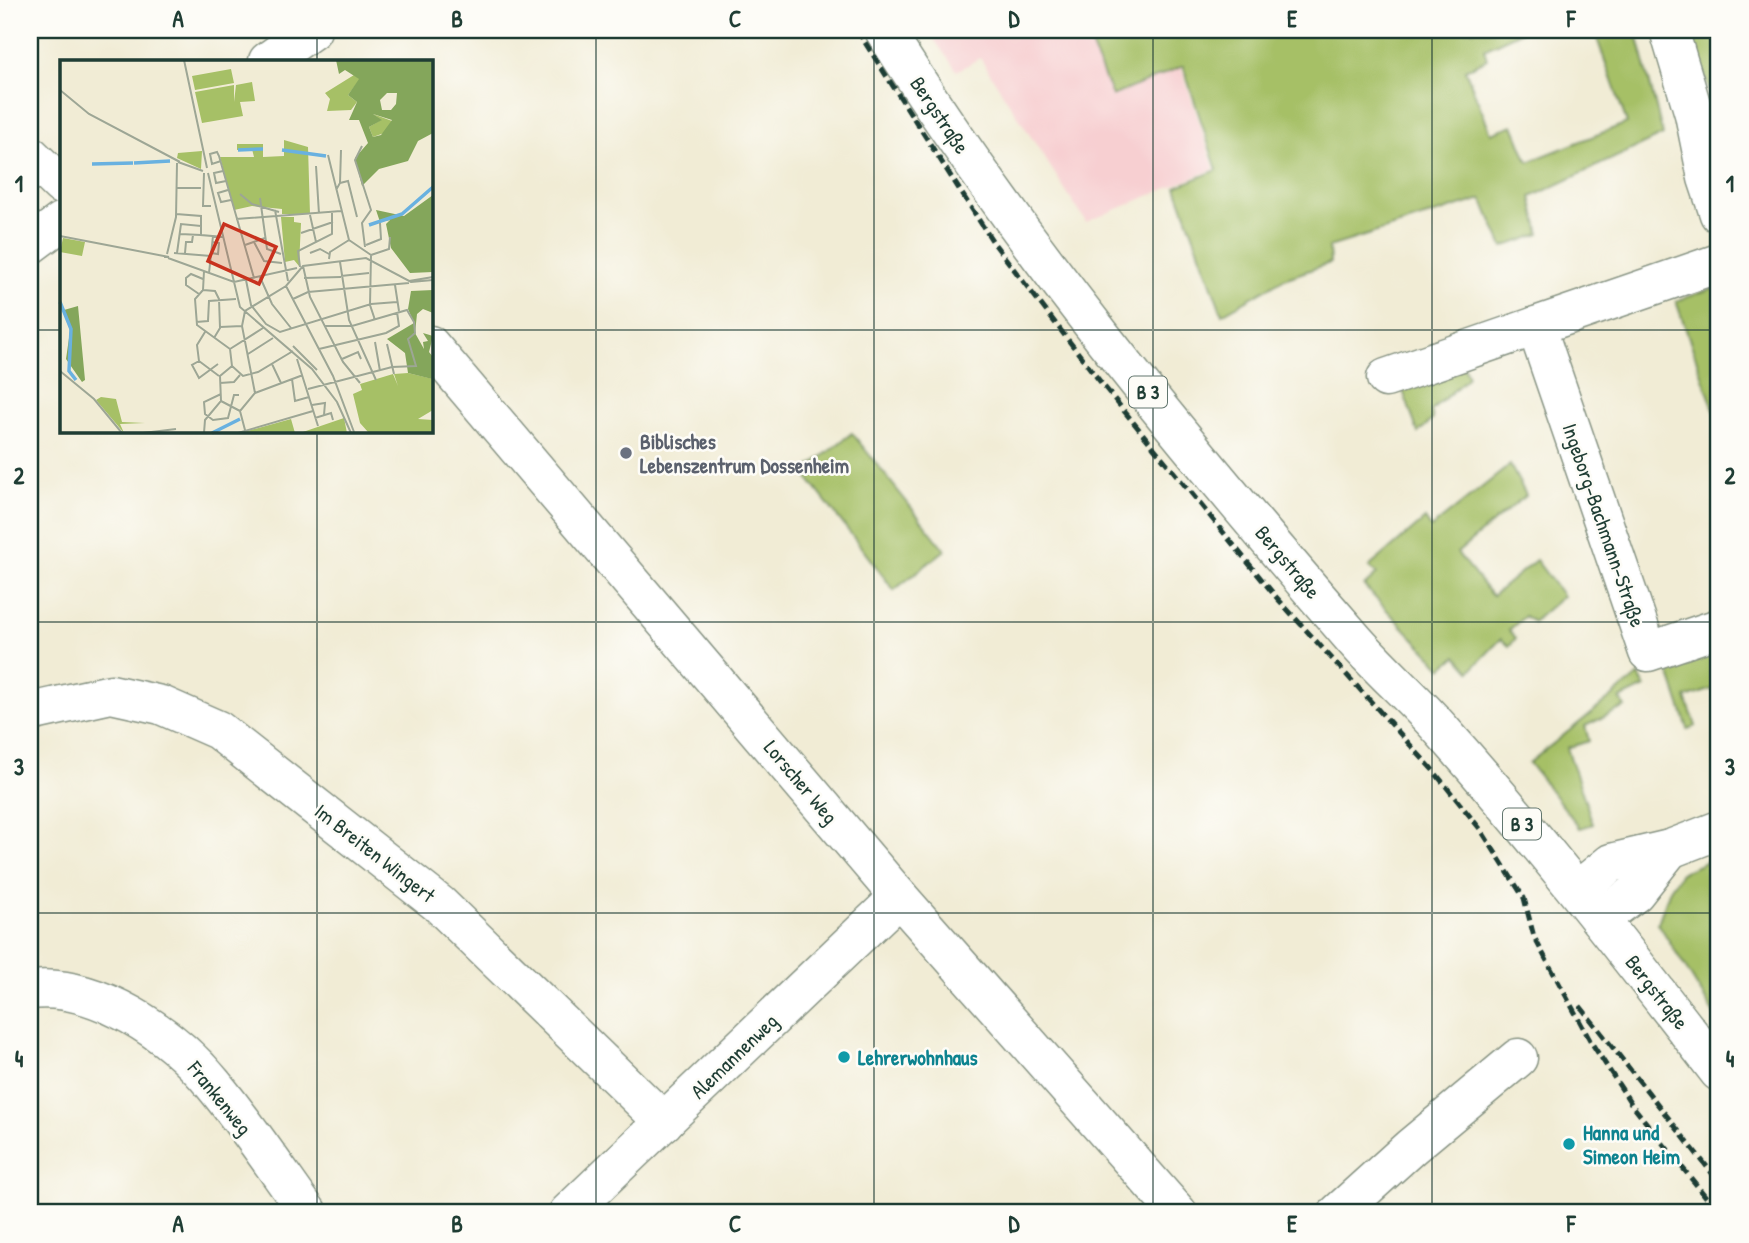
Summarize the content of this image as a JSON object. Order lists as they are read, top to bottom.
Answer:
{
  "streets": {
    "street": [
      "Bergstraße",
      "B 3",
      "Ingeborg-Bachmann-Straße",
      "Lorscher Weg",
      "Im Breiten Wingert",
      "Alemannenweg",
      "Frankenweg"
    ]
  },
  "crossings": [
    ["Lorscher Weg", "Alemannenweg"],
    ["Im Breiten Wingert", "Alemannenweg"]
  ],
  "places": ["Biblisches Lebenszentrum Dossenheim", "Lehrerwohnhaus", "Hanna und Simeon Heim"],
  "grid": {
    "columns": [
      "A",
      "B",
      "C",
      "D",
      "E",
      "F"
    ],
    "rows": [
      "1",
      "2",
      "3",
      "4"
    ]
  }
}
